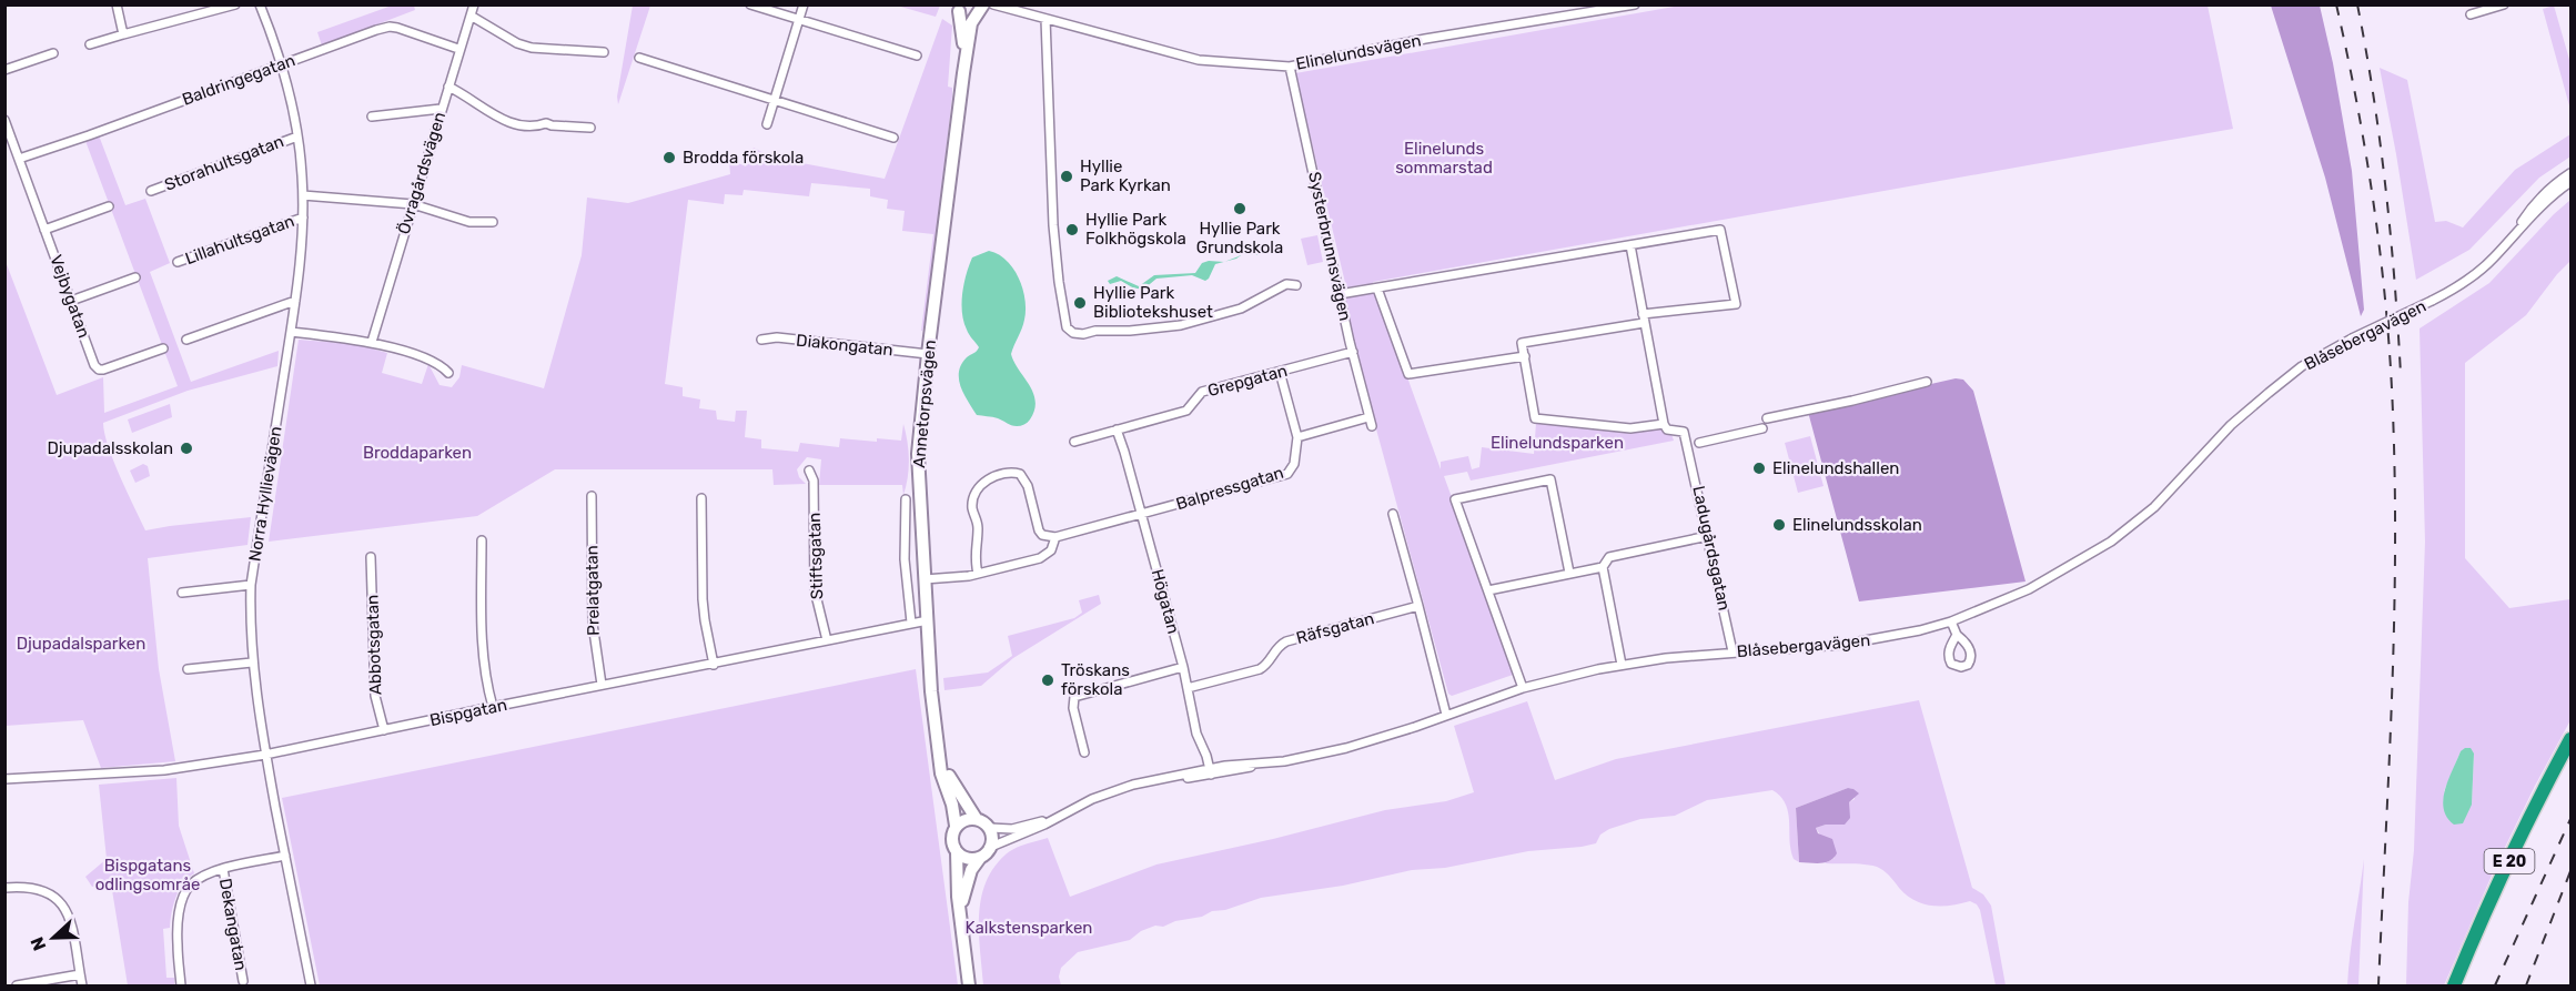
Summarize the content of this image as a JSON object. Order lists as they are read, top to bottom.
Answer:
{
  "streets": {
    "highway": ["E 20"],
    "main road": ["Annetorpsvägen"],
    "street": [
      "Elinelundsvägen",
      "Baldringegatan",
      "Storahultsgatan",
      "Övragårdsvägen",
      "Lillahultsgatan",
      "Systerbrunnsvägen",
      "Vejbygatan",
      "Blåsebergavägen",
      "Diakongatan",
      "Grepgatan",
      "Balpressgatan",
      "Norra Hyllievägen",
      "Ladugårdsgatan",
      "Stiftsgatan",
      "Prelatgatan",
      "Högatan",
      "Räfsgatan",
      "Abbotsgatan",
      "Bispgatan",
      "Dekangatan"
    ]
  },
  "crossings": [
    ["Elinelundsvägen", "Systerbrunnsvägen"],
    ["Elinelundsvägen", "Annetorpsvägen"],
    ["Baldringegatan", "Övragårdsvägen"],
    ["Baldringegatan", "Vejbygatan"],
    ["Baldringegatan", "Norra Hyllievägen"],
    ["Storahultsgatan", "Norra Hyllievägen"],
    ["Lillahultsgatan", "Norra Hyllievägen"],
    ["Systerbrunnsvägen", "Grepgatan"],
    ["Systerbrunnsvägen", "Balpressgatan"],
    ["Blåsebergavägen", "Annetorpsvägen"],
    ["Blåsebergavägen", "Ladugårdsgatan"],
    ["Blåsebergavägen", "Högatan"],
    ["Diakongatan", "Annetorpsvägen"],
    ["Grepgatan", "Högatan"],
    ["Annetorpsvägen", "Bispgatan"],
    ["Balpressgatan", "Högatan"],
    ["Norra Hyllievägen", "Bispgatan"],
    ["Stiftsgatan", "Bispgatan"],
    ["Prelatgatan", "Bispgatan"],
    ["Högatan", "Räfsgatan"],
    ["Abbotsgatan", "Bispgatan"]
  ],
  "parks": [
    "Elinelunds sommarstad",
    "Elinelundsparken",
    "Broddaparken",
    "Djupadalsparken",
    "Bispgatans odlingsområe",
    "Kalkstensparken"
  ],
  "places": [
    "Brodda förskola",
    "Hyllie Park Kyrkan",
    "Hyllie Park Grundskola",
    "Hyllie Park Folkhögskola",
    "Hyllie Park Bibliotekshuset",
    "Djupadalsskolan",
    "Elinelundshallen",
    "Elinelundsskolan",
    "Tröskans förskola"
  ],
  "north": "left"
}
